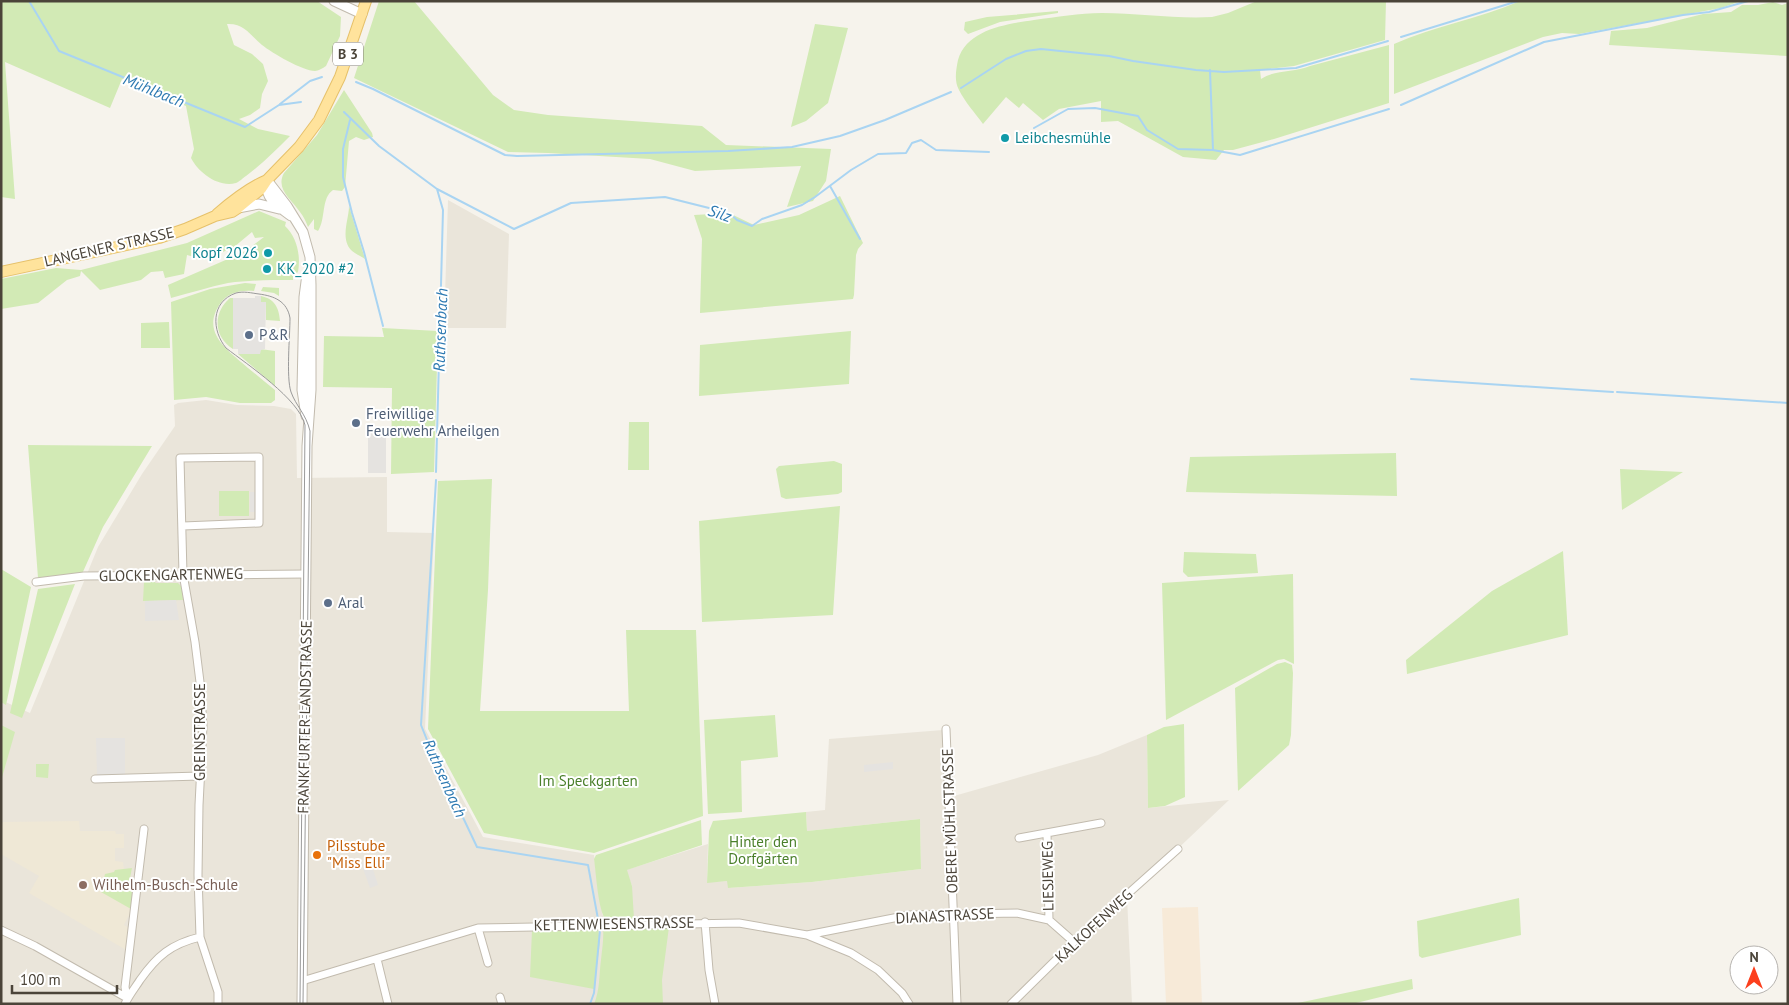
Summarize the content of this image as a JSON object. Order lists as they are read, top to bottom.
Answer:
{
  "streets": {
    "main road": ["B 3", "LANGENER STRASSE"],
    "street": [
      "GLOCKENGARTENWEG",
      "FRANKFURTER LANDSTRASSE",
      "GREINSTRASSE",
      "OBERE MÜHLSTRASSE",
      "LIESJEWEG",
      "DIANASTRASSE",
      "KETTENWIESENSTRASSE",
      "KALKOFENWEG"
    ]
  },
  "crossings": [
    ["B 3", "LANGENER STRASSE"],
    ["B 3", "FRANKFURTER LANDSTRASSE"],
    ["LANGENER STRASSE", "FRANKFURTER LANDSTRASSE"],
    ["GLOCKENGARTENWEG", "FRANKFURTER LANDSTRASSE"],
    ["GLOCKENGARTENWEG", "GREINSTRASSE"],
    ["FRANKFURTER LANDSTRASSE", "KETTENWIESENSTRASSE"],
    ["OBERE MÜHLSTRASSE", "DIANASTRASSE"],
    ["LIESJEWEG", "DIANASTRASSE"],
    ["DIANASTRASSE", "KETTENWIESENSTRASSE"],
    ["DIANASTRASSE", "KALKOFENWEG"]
  ],
  "water": ["Mühlbach", "Silz", "Ruthsenbach"],
  "parks": ["Im Speckgarten", "Hinter den Dorfgärten"],
  "places": [
    "Leibchesmühle",
    "Kopf 2026",
    "KK_2020 #2",
    "P&R",
    "Freiwillige Feuerwehr Arheilgen",
    "Aral",
    "Pilsstube \"Miss Elli\"",
    "Wilhelm-Busch-Schule"
  ],
  "scale_bar": "100 m",
  "north": "top"
}
